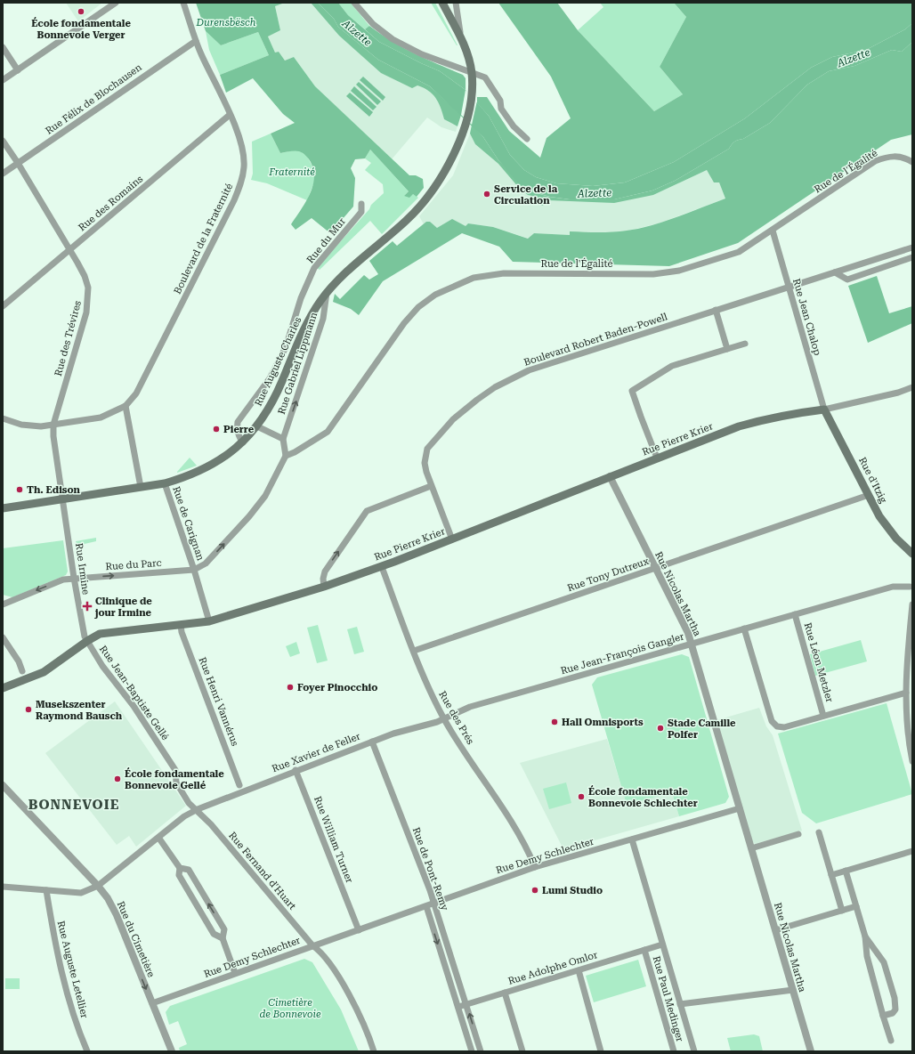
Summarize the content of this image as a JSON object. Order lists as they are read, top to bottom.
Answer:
{
  "streets": {
    "main road": ["Rue Auguste Charles", "Rue Pierre Krier", "Rue d'Itzig"],
    "street": [
      "Rue Félix de Blochausen",
      "Rue de l'Égalité",
      "Rue des Romains",
      "Boulevard de la Fraternité",
      "Rue du Mur",
      "Rue Jean Chalop",
      "Rue des Trévires",
      "Boulevard Robert Baden-Powell",
      "Rue Gabriel Lippmann",
      "Rue de Carignan",
      "Rue du Parc",
      "Rue Irmine",
      "Rue Tony Dutreux",
      "Rue Nicolas Martha",
      "Rue Jean-François Gangler",
      "Rue Léon Metzler",
      "Rue Jean-Baptiste Gellé",
      "Rue Henri Vannérus",
      "Rue des Prés",
      "Rue Xavier de Feller",
      "Rue William Turner",
      "Rue Demy Schlechter",
      "Rue de Pont-Remy",
      "Rue Fernand d'Huart",
      "Rue du Cimetière",
      "Rue Adolphe Omlor",
      "Rue Auguste Letellier",
      "Rue Paul Medinger"
    ]
  },
  "crossings": [
    ["Rue Félix de Blochausen", "Boulevard de la Fraternité"],
    ["Rue Félix de Blochausen", "Rue des Trévires"],
    ["Rue de l'Égalité", "Rue Jean Chalop"],
    ["Rue de l'Égalité", "Rue Gabriel Lippmann"],
    ["Rue des Romains", "Boulevard de la Fraternité"],
    ["Rue des Romains", "Rue des Trévires"],
    ["Boulevard de la Fraternité", "Rue des Trévires"],
    ["Rue du Mur", "Rue Auguste Charles"],
    ["Rue Jean Chalop", "Boulevard Robert Baden-Powell"],
    ["Rue Jean Chalop", "Rue Pierre Krier"],
    ["Rue Jean Chalop", "Rue d'Itzig"],
    ["Rue des Trévires", "Rue Auguste Charles"],
    ["Rue des Trévires", "Rue Irmine"],
    ["Boulevard Robert Baden-Powell", "Rue Pierre Krier"],
    ["Rue Auguste Charles", "Rue Gabriel Lippmann"],
    ["Rue Auguste Charles", "Rue de Carignan"],
    ["Rue Auguste Charles", "Rue Irmine"],
    ["Rue Pierre Krier", "Rue d'Itzig"],
    ["Rue Pierre Krier", "Rue de Carignan"],
    ["Rue Pierre Krier", "Rue Irmine"],
    ["Rue Pierre Krier", "Rue Nicolas Martha"],
    ["Rue Pierre Krier", "Rue Jean-Baptiste Gellé"],
    ["Rue Pierre Krier", "Rue Henri Vannérus"],
    ["Rue Pierre Krier", "Rue des Prés"],
    ["Rue d'Itzig", "Rue Tony Dutreux"],
    ["Rue de Carignan", "Rue du Parc"],
    ["Rue du Parc", "Rue Irmine"],
    ["Rue Irmine", "Rue Jean-Baptiste Gellé"],
    ["Rue Tony Dutreux", "Rue Nicolas Martha"],
    ["Rue Tony Dutreux", "Rue des Prés"],
    ["Rue Nicolas Martha", "Rue Jean-François Gangler"],
    ["Rue Nicolas Martha", "Rue Demy Schlechter"],
    ["Rue Jean-François Gangler", "Rue Léon Metzler"],
    ["Rue Jean-François Gangler", "Rue des Prés"],
    ["Rue Jean-François Gangler", "Rue Xavier de Feller"],
    ["Rue Jean-Baptiste Gellé", "Rue Xavier de Feller"],
    ["Rue Jean-Baptiste Gellé", "Rue Fernand d'Huart"],
    ["Rue des Prés", "Rue Xavier de Feller"],
    ["Rue des Prés", "Rue Demy Schlechter"],
    ["Rue Xavier de Feller", "Rue William Turner"],
    ["Rue Xavier de Feller", "Rue de Pont-Remy"],
    ["Rue Xavier de Feller", "Rue Fernand d'Huart"],
    ["Rue Xavier de Feller", "Rue du Cimetière"],
    ["Rue Xavier de Feller", "Rue Auguste Letellier"],
    ["Rue William Turner", "Rue Demy Schlechter"],
    ["Rue Demy Schlechter", "Rue de Pont-Remy"],
    ["Rue Demy Schlechter", "Rue Fernand d'Huart"],
    ["Rue Demy Schlechter", "Rue du Cimetière"],
    ["Rue Demy Schlechter", "Rue Paul Medinger"],
    ["Rue de Pont-Remy", "Rue Adolphe Omlor"],
    ["Rue Adolphe Omlor", "Rue Paul Medinger"]
  ],
  "one_way": ["Rue Gabriel Lippmann", "Rue du Cimetière"],
  "districts": ["BONNEVOIE"],
  "water": ["Alzette"],
  "parks": ["Durensbësch", "Fraternité", "Cimetière de Bonnevoie"],
  "places": {
    "other": [
      "École fondamentale Bonnevoie Verger",
      "Service de la Circulation",
      "Pierre",
      "Th. Edison",
      "Foyer Pinocchio",
      "Musekszenter Raymond Bausch",
      "Hall Omnisports",
      "Stade Camille Polfer",
      "École fondamentale Bonnevoie Gellé",
      "École fondamentale Bonnevoie Schlechter",
      "Lumi Studio"
    ],
    "health": ["Clinique de jour Irmine"]
  }
}
